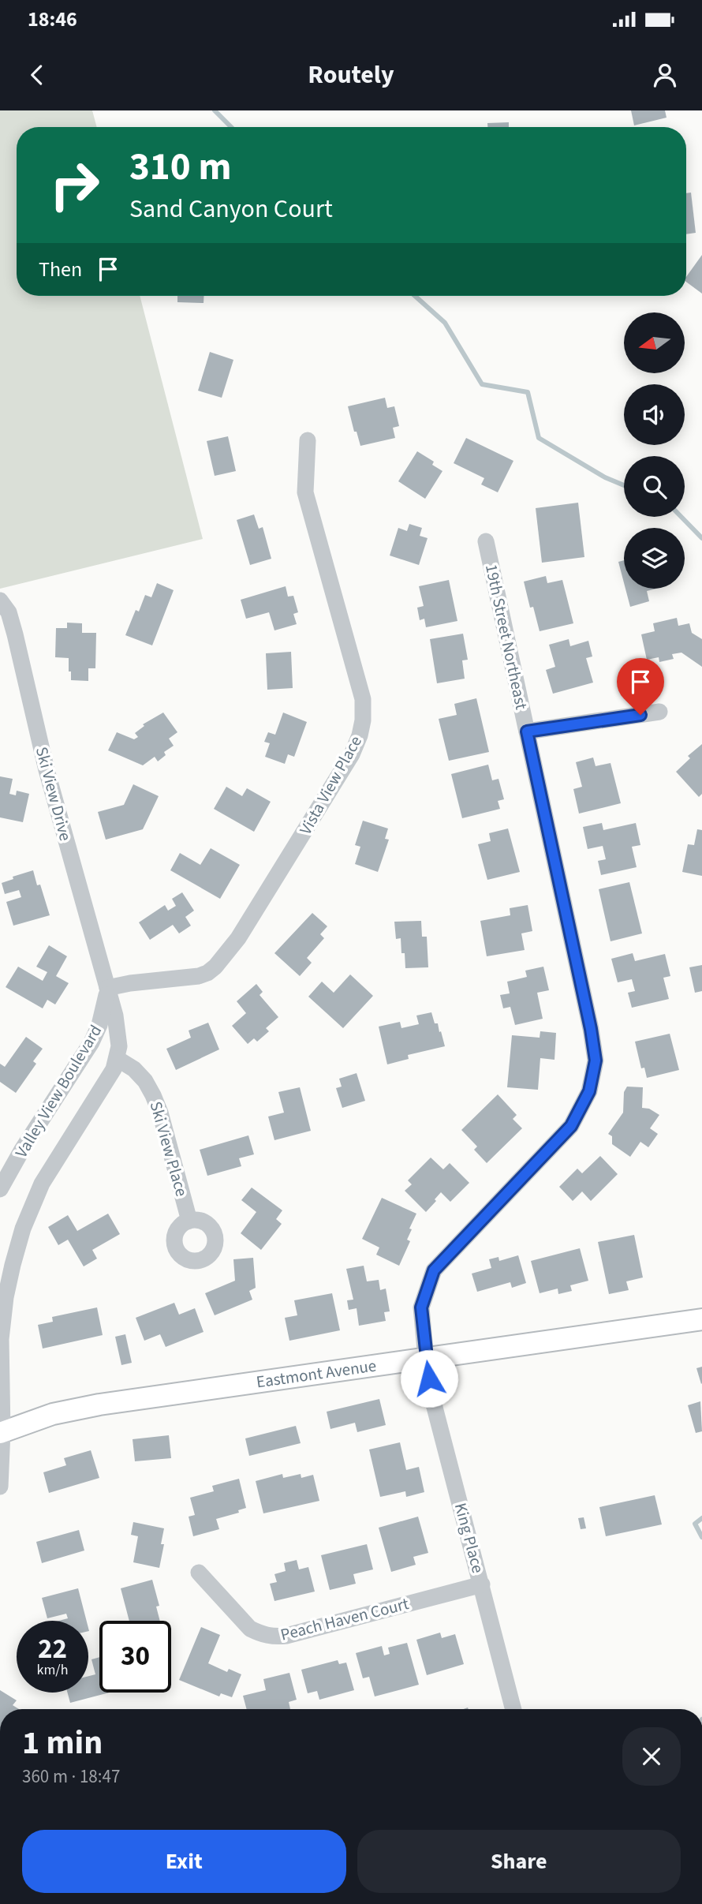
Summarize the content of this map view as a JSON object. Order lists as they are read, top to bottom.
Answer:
{
  "streets": {
    "main road": ["Eastmont Avenue"],
    "street": [
      "19th Street Northeast",
      "Vista View Place",
      "Ski View Drive",
      "Valley View Boulevard",
      "Ski View Place",
      "King Place",
      "Peach Haven Court"
    ]
  },
  "crossings": [
    ["19th Street Northeast", "Eastmont Avenue"],
    ["19th Street Northeast", "King Place"],
    ["Vista View Place", "Ski View Drive"],
    ["Vista View Place", "Valley View Boulevard"],
    ["Ski View Drive", "Valley View Boulevard"],
    ["Valley View Boulevard", "Ski View Place"],
    ["Valley View Boulevard", "Eastmont Avenue"],
    ["Eastmont Avenue", "King Place"],
    ["King Place", "Peach Haven Court"]
  ],
  "north": "left",
  "page": {
    "status": "18:46",
    "header": "Routely",
    "turn": ["310 m", "Sand Canyon Court"],
    "then": "Then",
    "speed": "22 km/h",
    "limit": "30",
    "heading": ["1 min", "360 m · 18:47"],
    "buttons": ["Exit", "Share"]
  }
}
